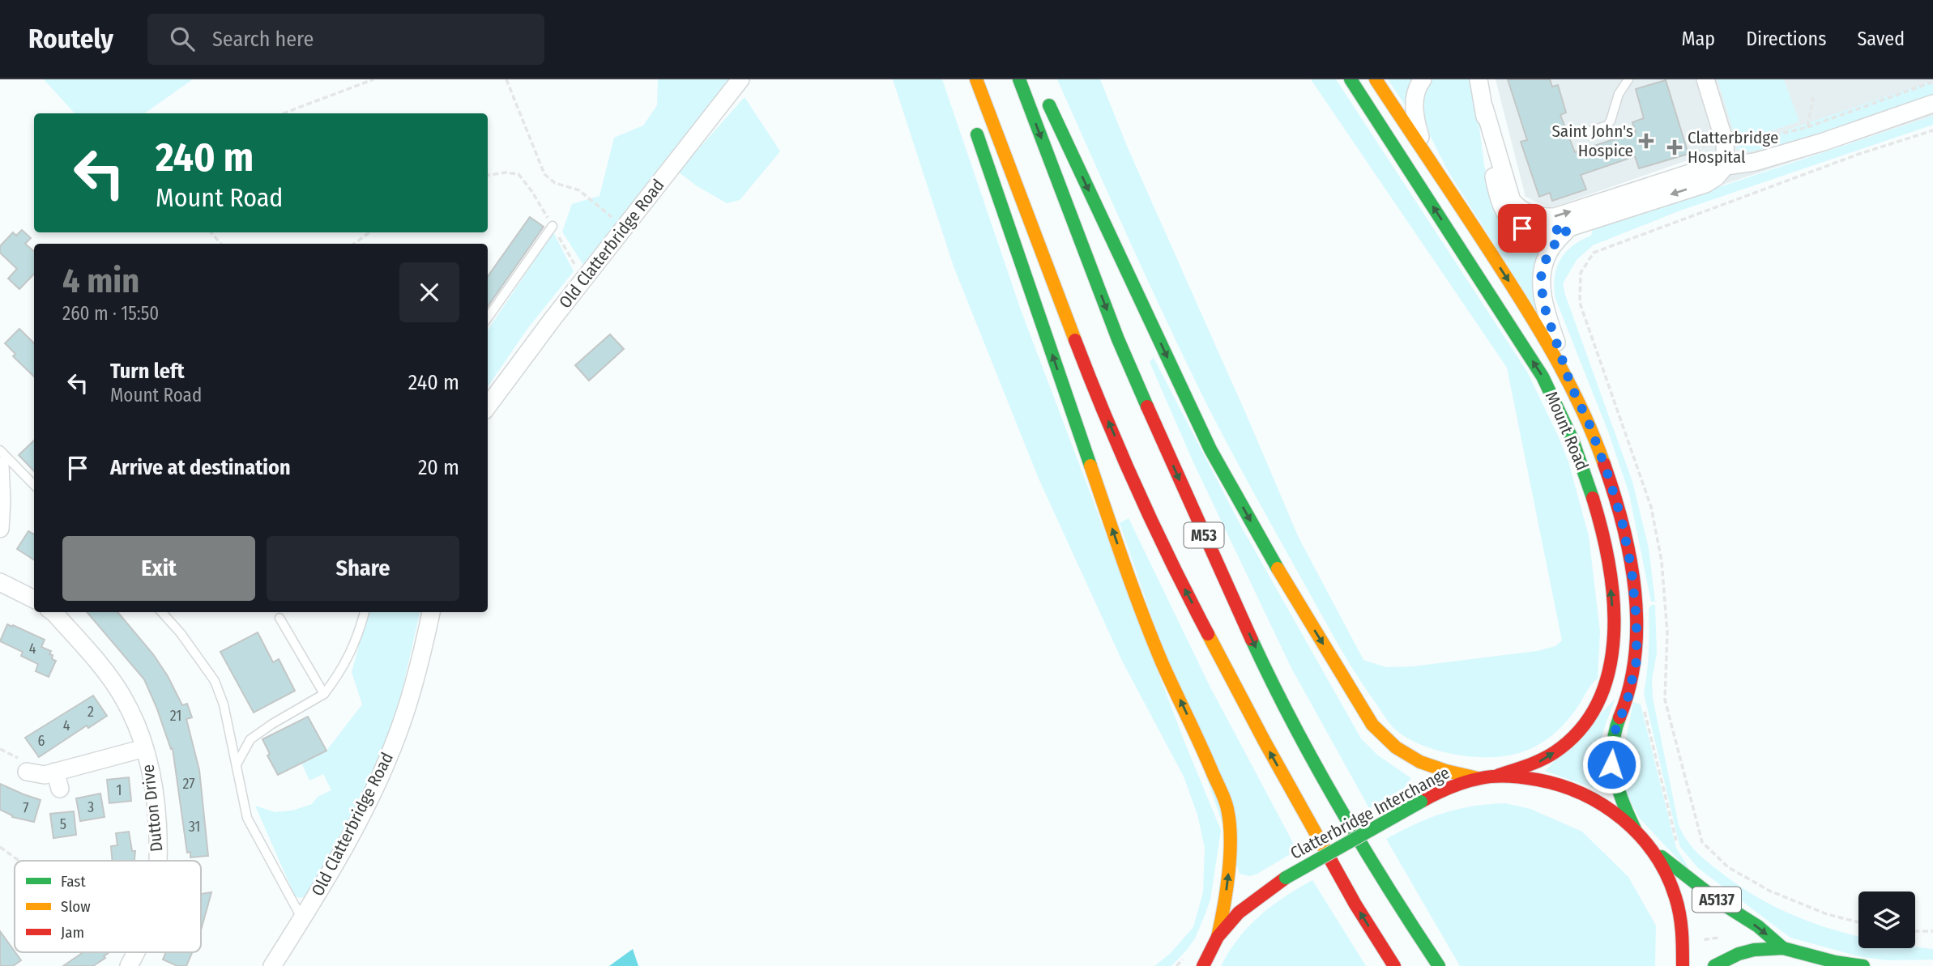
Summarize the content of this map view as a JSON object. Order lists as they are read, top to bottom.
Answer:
{
  "streets": {
    "main road": [
      "Mount Road",
      "M53",
      "Clatterbridge Interchange",
      "A5137"
    ],
    "street": ["Old Clatterbridge Road", "Dutton Drive"]
  },
  "crossings": [
    ["Mount Road", "Clatterbridge Interchange"],
    ["Clatterbridge Interchange", "A5137"]
  ],
  "places": {
    "health": ["Saint John's Hospice", "Clatterbridge Hospital"]
  },
  "house_numbers": [
    "4",
    "2",
    "21",
    "4",
    "6",
    "27",
    "1",
    "3",
    "7",
    "5",
    "31"
  ],
  "legend": ["Fast", "Slow", "Jam"],
  "page": {
    "header": "Routely",
    "search": "Search here",
    "nav": ["Map", "Directions", "Saved"],
    "turn": ["240 m", "Mount Road"],
    "heading": ["4 min", "260 m · 15:50"],
    "list": [
      {
        "name": "Turn left",
        "note": "Mount Road",
        "value": "240 m"
      },
      {
        "name": "Arrive at destination",
        "value": "20 m"
      }
    ],
    "buttons": ["Exit", "Share"]
  }
}
